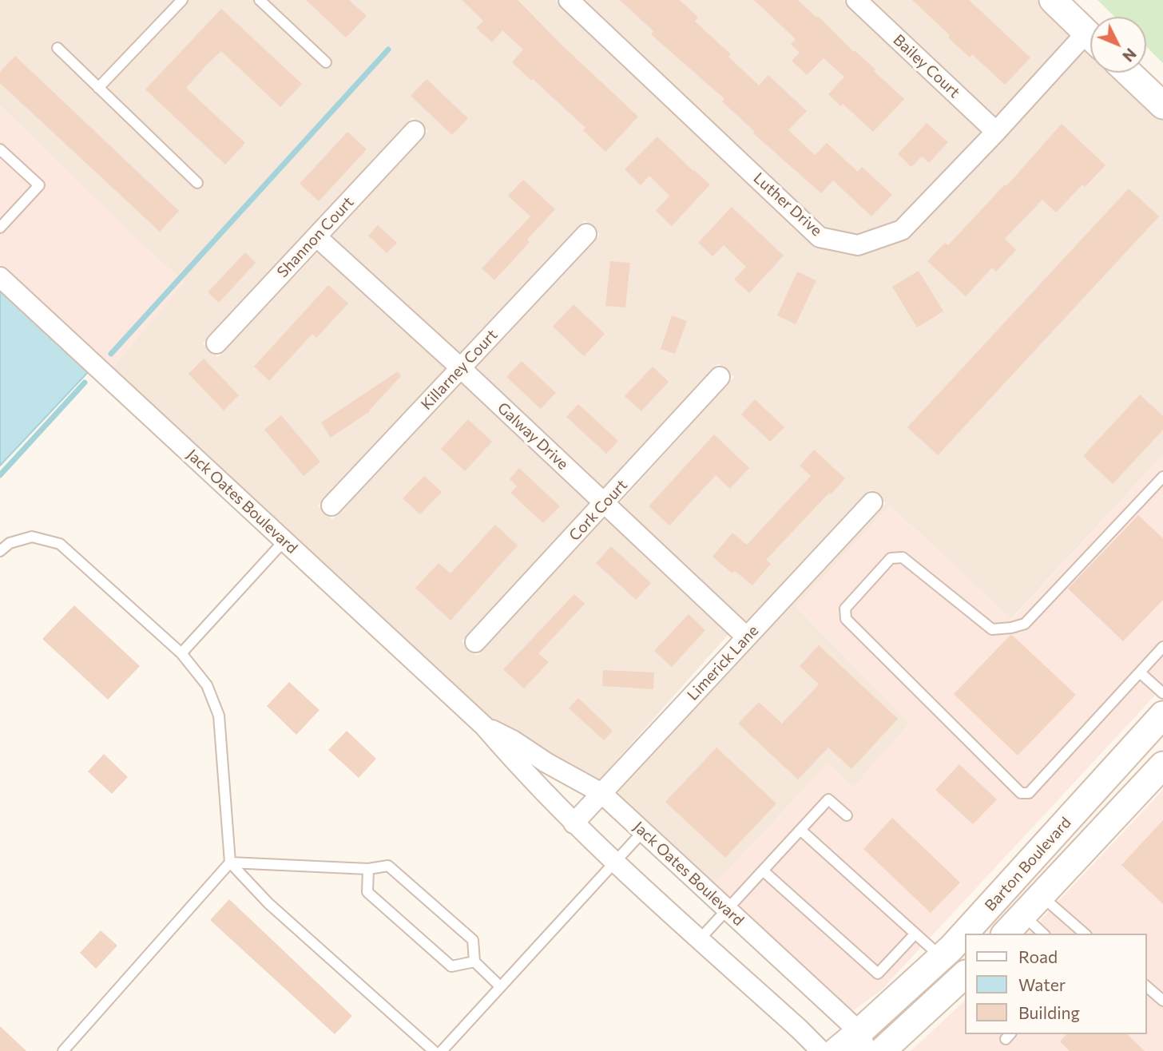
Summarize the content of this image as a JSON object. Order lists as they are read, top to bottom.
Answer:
{
  "streets": {
    "main road": ["Barton Boulevard"],
    "street": [
      "Bailey Court",
      "Luther Drive",
      "Shannon Court",
      "Killarney Court",
      "Galway Drive",
      "Jack Oates Boulevard",
      "Cork Court",
      "Limerick Lane"
    ]
  },
  "crossings": [
    ["Bailey Court", "Luther Drive"],
    ["Shannon Court", "Galway Drive"],
    ["Killarney Court", "Galway Drive"],
    ["Galway Drive", "Cork Court"],
    ["Galway Drive", "Limerick Lane"],
    ["Jack Oates Boulevard", "Limerick Lane"],
    ["Jack Oates Boulevard", "Barton Boulevard"]
  ],
  "legend": ["Road", "Water", "Building"],
  "north": "bottom right"
}
